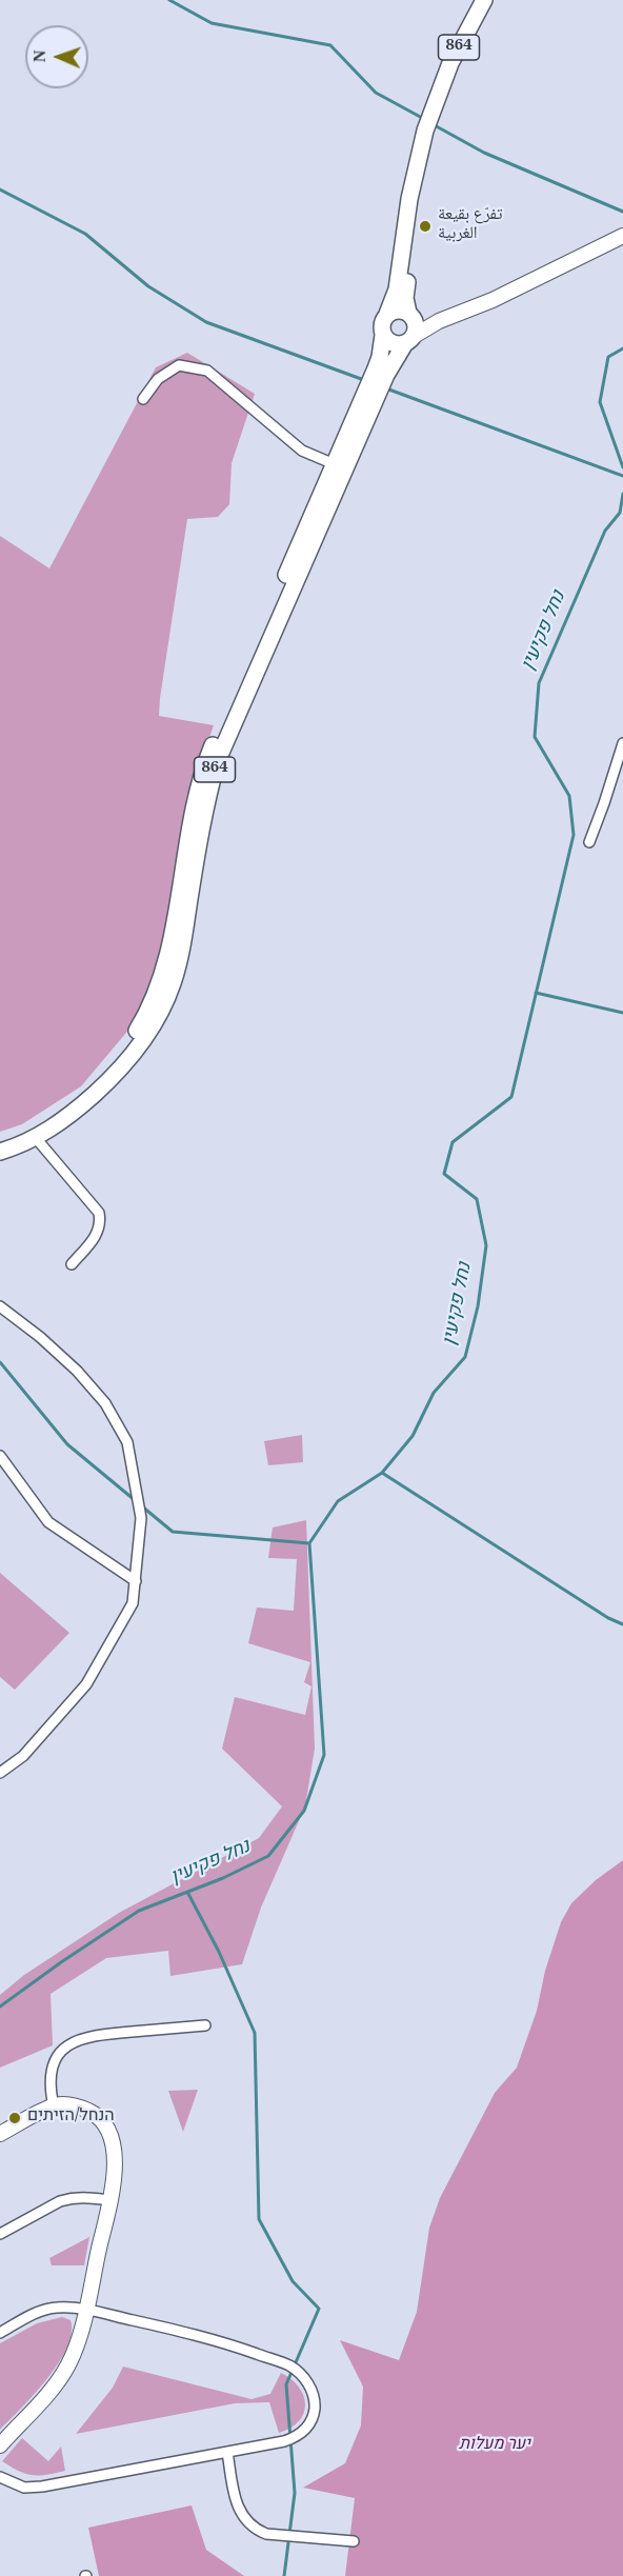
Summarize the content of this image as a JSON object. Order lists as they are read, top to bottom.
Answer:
{
  "streets": {
    "main road": ["864"]
  },
  "water": ["נחל פקיעין"],
  "parks": ["יער מעלות"],
  "places": ["تفرّع بقيعة الغربية", "הנחל/הזיתים"],
  "north": "left"
}
